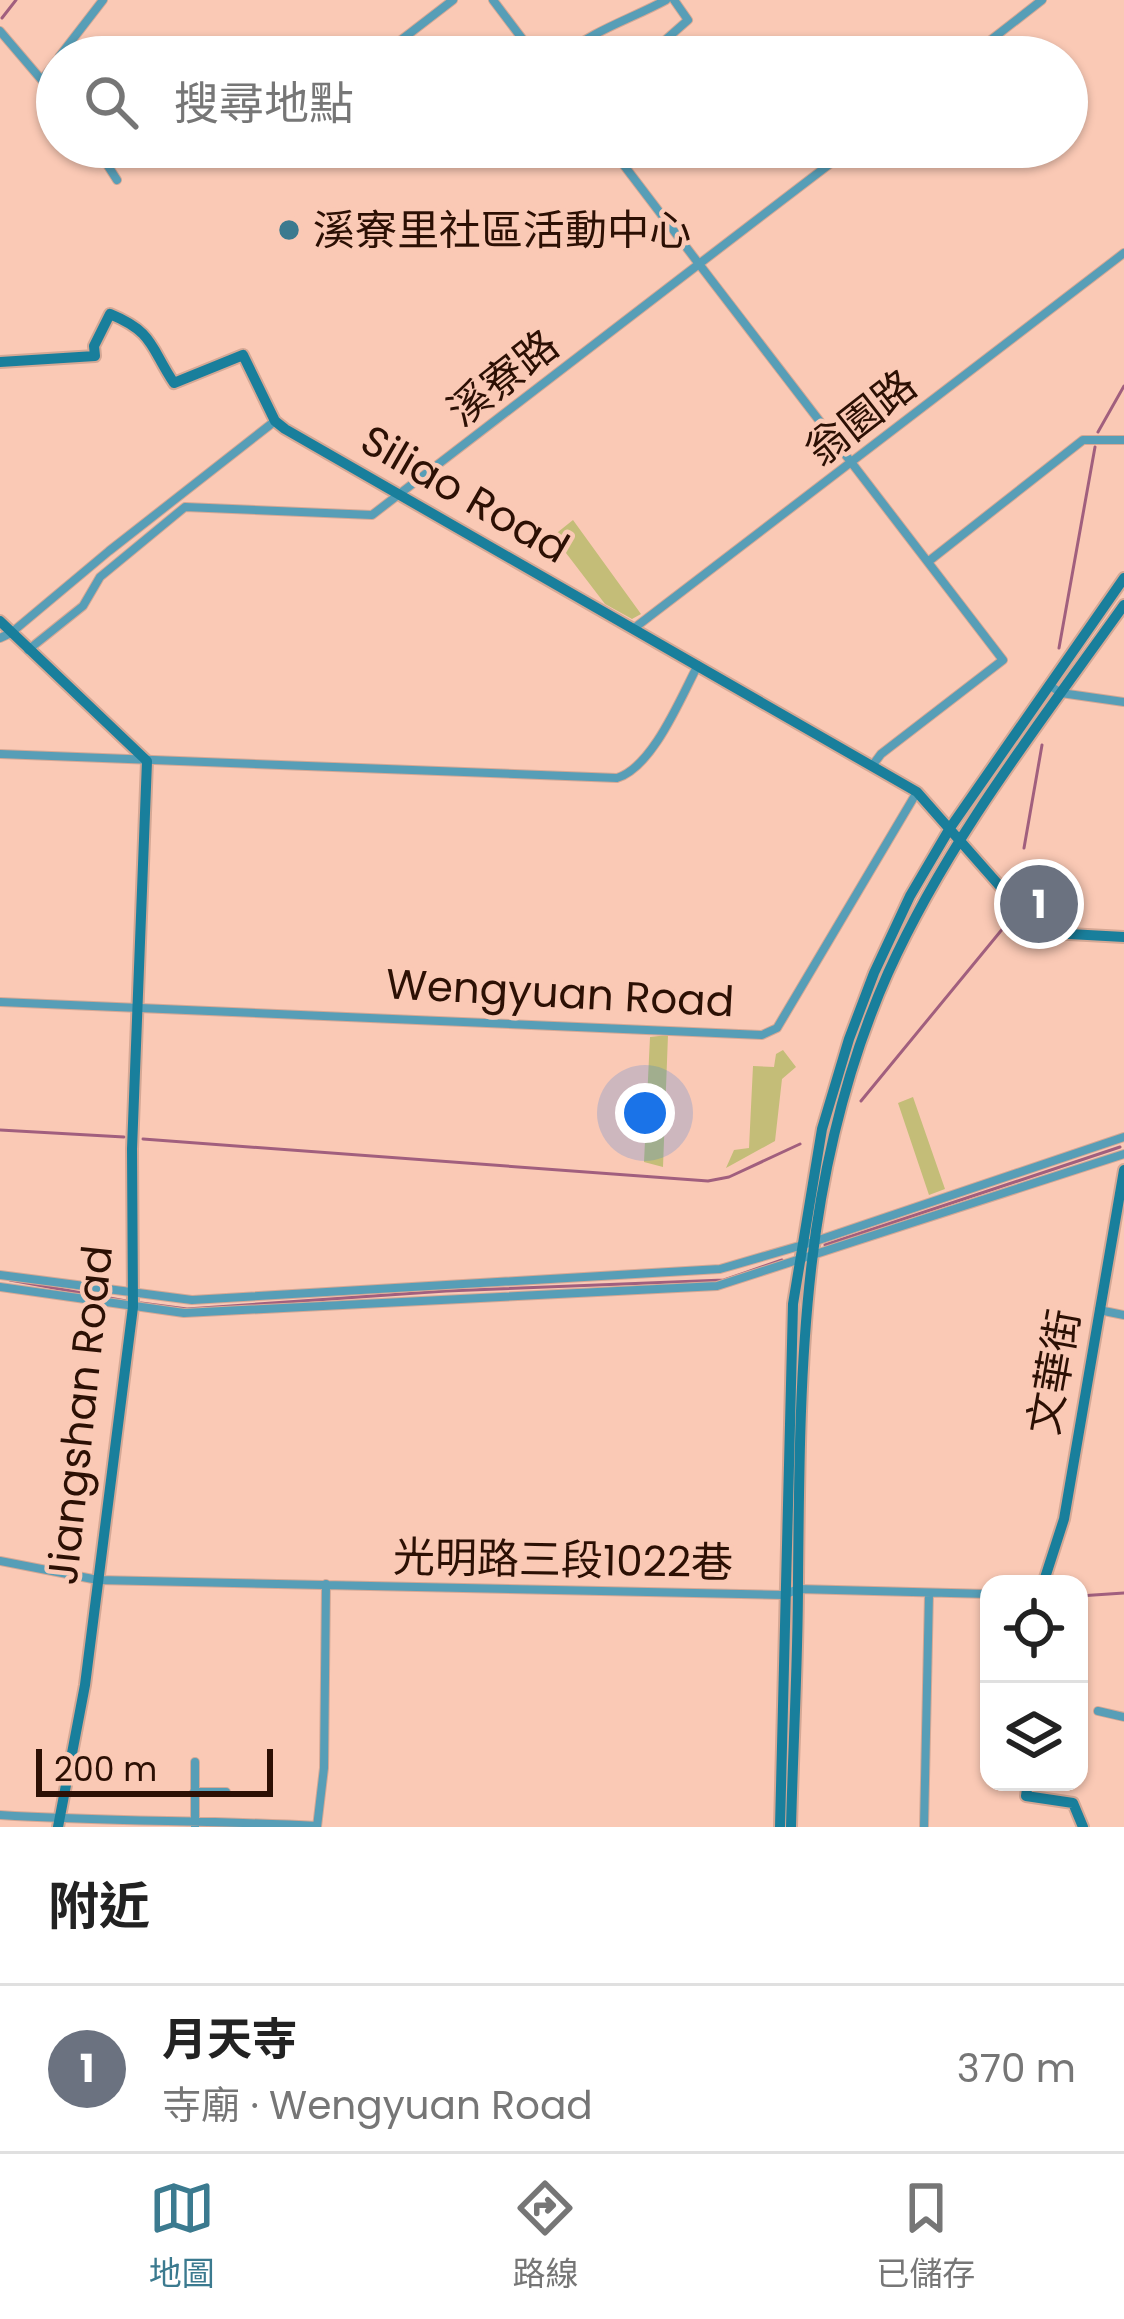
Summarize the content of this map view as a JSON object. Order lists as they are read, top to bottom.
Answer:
{
  "streets": {
    "street": [
      "溪寮路",
      "翁園路",
      "Siliao Road",
      "Wengyuan Road",
      "文華街",
      "Jiangshan Road",
      "光明路三段1022巷"
    ]
  },
  "crossings": [
    ["溪寮路", "Siliao Road"],
    ["翁園路", "Siliao Road"],
    ["Siliao Road", "Wengyuan Road"],
    ["Wengyuan Road", "Jiangshan Road"],
    ["Jiangshan Road", "光明路三段1022巷"]
  ],
  "places": ["溪寮里社區活動中心"],
  "scale_bar": "200 m",
  "page": {
    "search": "搜尋地點",
    "pins": "1",
    "scale": "200 m",
    "heading": "附近",
    "list": [
      {
        "mark": "1",
        "name": "月天寺",
        "note": "寺廟 · Wengyuan Road",
        "value": "370 m"
      }
    ],
    "nav": ["地圖", "路線", "已儲存"]
  }
}
